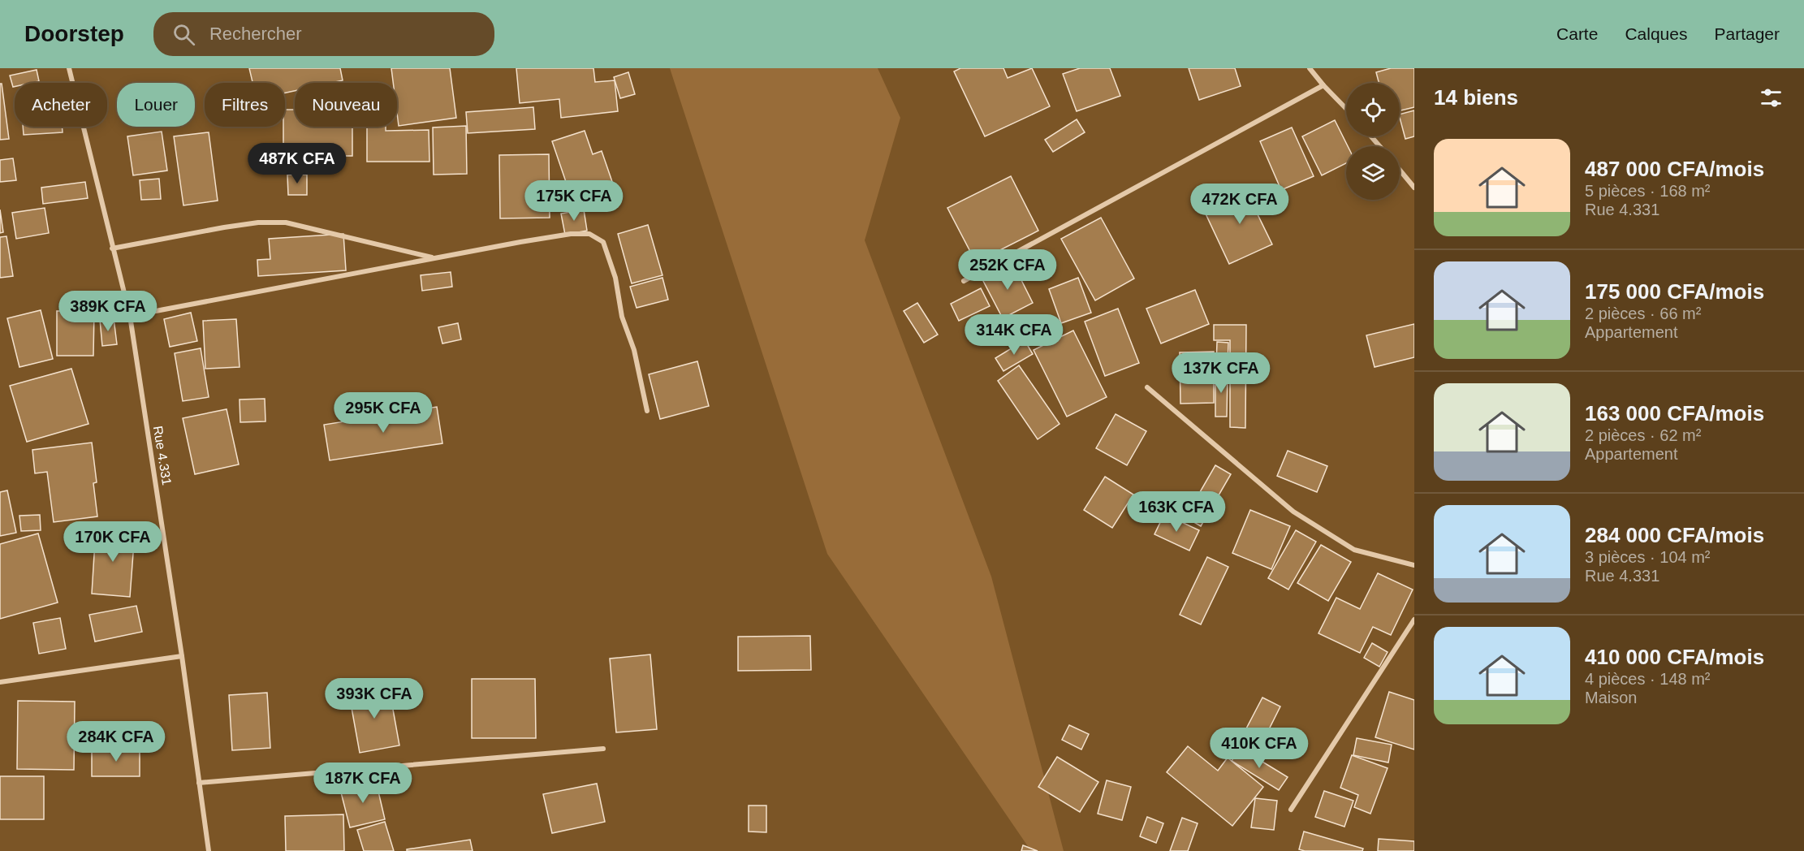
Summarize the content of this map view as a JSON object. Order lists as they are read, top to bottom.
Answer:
{
  "streets": {
    "street": ["Rue 4.331"]
  },
  "page": {
    "header": "Doorstep",
    "search": "Rechercher",
    "nav": ["Carte", "Calques", "Partager"],
    "heading": "14 biens",
    "chip": [
      "Acheter",
      "Louer",
      "Filtres",
      "Nouveau"
    ],
    "list": [
      {
        "name": "487 000 CFA/mois",
        "note": "5 pièces · 168 m² · Rue 4.331"
      },
      {
        "name": "175 000 CFA/mois",
        "note": "2 pièces · 66 m² · Appartement"
      },
      {
        "name": "163 000 CFA/mois",
        "note": "2 pièces · 62 m² · Appartement"
      },
      {
        "name": "284 000 CFA/mois",
        "note": "3 pièces · 104 m² · Rue 4.331"
      },
      {
        "name": "410 000 CFA/mois",
        "note": "4 pièces · 148 m² · Maison"
      }
    ],
    "price": [
      "487K CFA",
      "175K CFA",
      "472K CFA",
      "252K CFA",
      "389K CFA",
      "314K CFA",
      "137K CFA",
      "295K CFA",
      "163K CFA",
      "170K CFA",
      "393K CFA",
      "284K CFA",
      "410K CFA",
      "187K CFA"
    ]
  }
}
